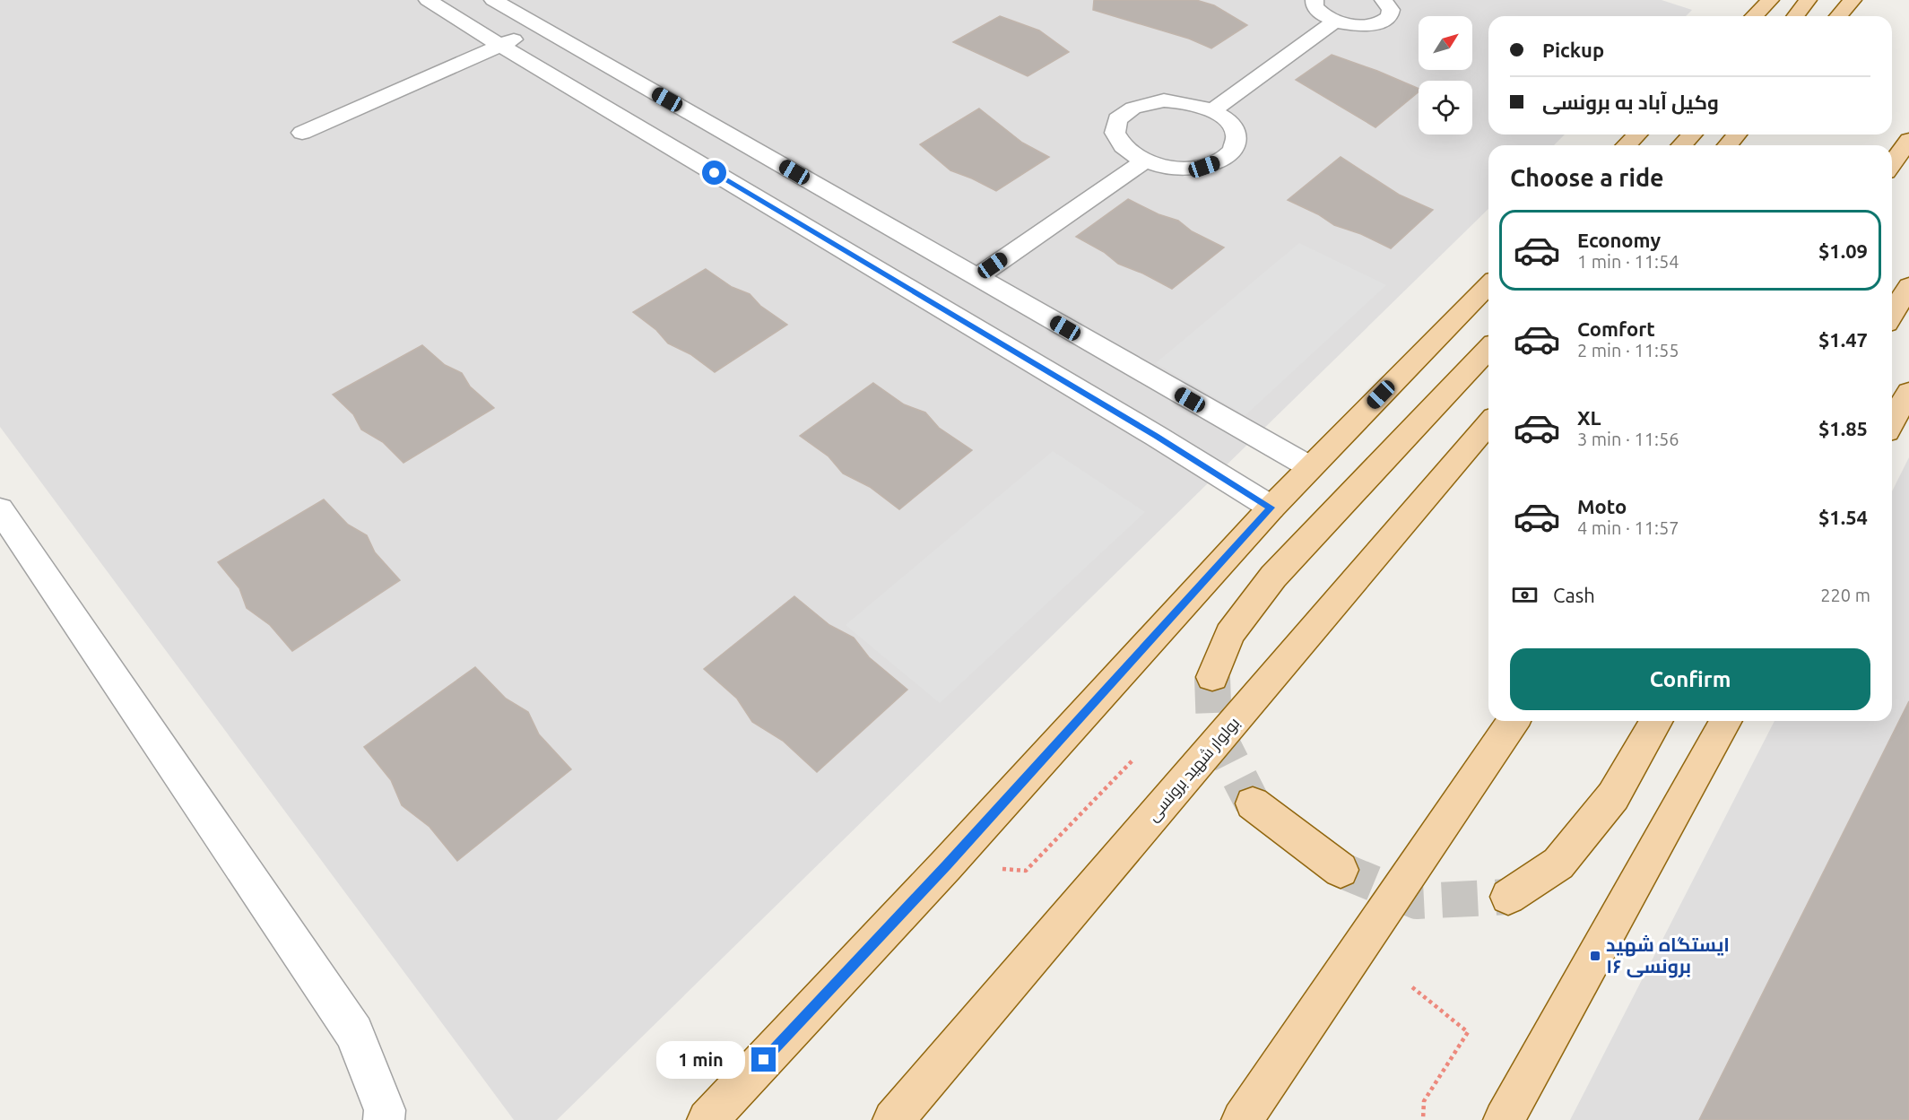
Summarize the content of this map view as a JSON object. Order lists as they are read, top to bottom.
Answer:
{
  "streets": {
    "main road": ["بولوار شهید برونسی"]
  },
  "places": {
    "transit": ["ایستگاه شهید برونسی ۱۶"]
  },
  "north": "top right",
  "page": {
    "banner": ["Pickup", "وکیل آباد به برونسی"],
    "heading": "Choose a ride",
    "list": [
      {
        "name": "Economy",
        "note": "1 min · 11:54",
        "value": "$1.09"
      },
      {
        "name": "Comfort",
        "note": "2 min · 11:55",
        "value": "$1.47"
      },
      {
        "name": "XL",
        "note": "3 min · 11:56",
        "value": "$1.85"
      },
      {
        "name": "Moto",
        "note": "4 min · 11:57",
        "value": "$1.54"
      }
    ],
    "pay": ["Cash", "220 m"],
    "buttons": "Confirm",
    "bubble": "1 min"
  }
}
